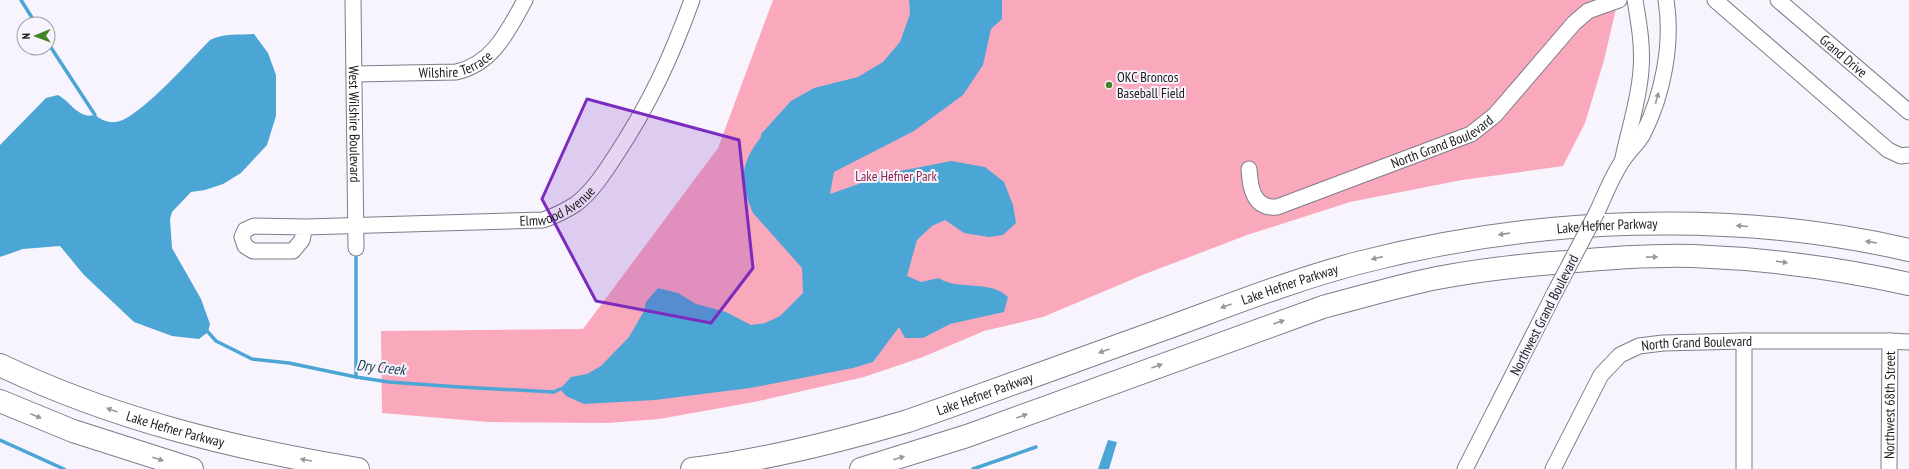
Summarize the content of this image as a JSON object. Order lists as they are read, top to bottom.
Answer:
{
  "streets": {
    "highway": ["Lake Hefner Parkway"],
    "street": [
      "Grand Drive",
      "Wilshire Terrace",
      "West Wilshire Boulevard",
      "North Grand Boulevard",
      "Elmwood Avenue",
      "Northwest Grand Boulevard",
      "Northwest 68th Street"
    ]
  },
  "crossings": [
    ["Wilshire Terrace", "West Wilshire Boulevard"],
    ["West Wilshire Boulevard", "Elmwood Avenue"],
    ["North Grand Boulevard", "Northwest 68th Street"]
  ],
  "water": ["Dry Creek"],
  "parks": ["Lake Hefner Park"],
  "places": ["OKC Broncos Baseball Field"],
  "north": "left"
}
